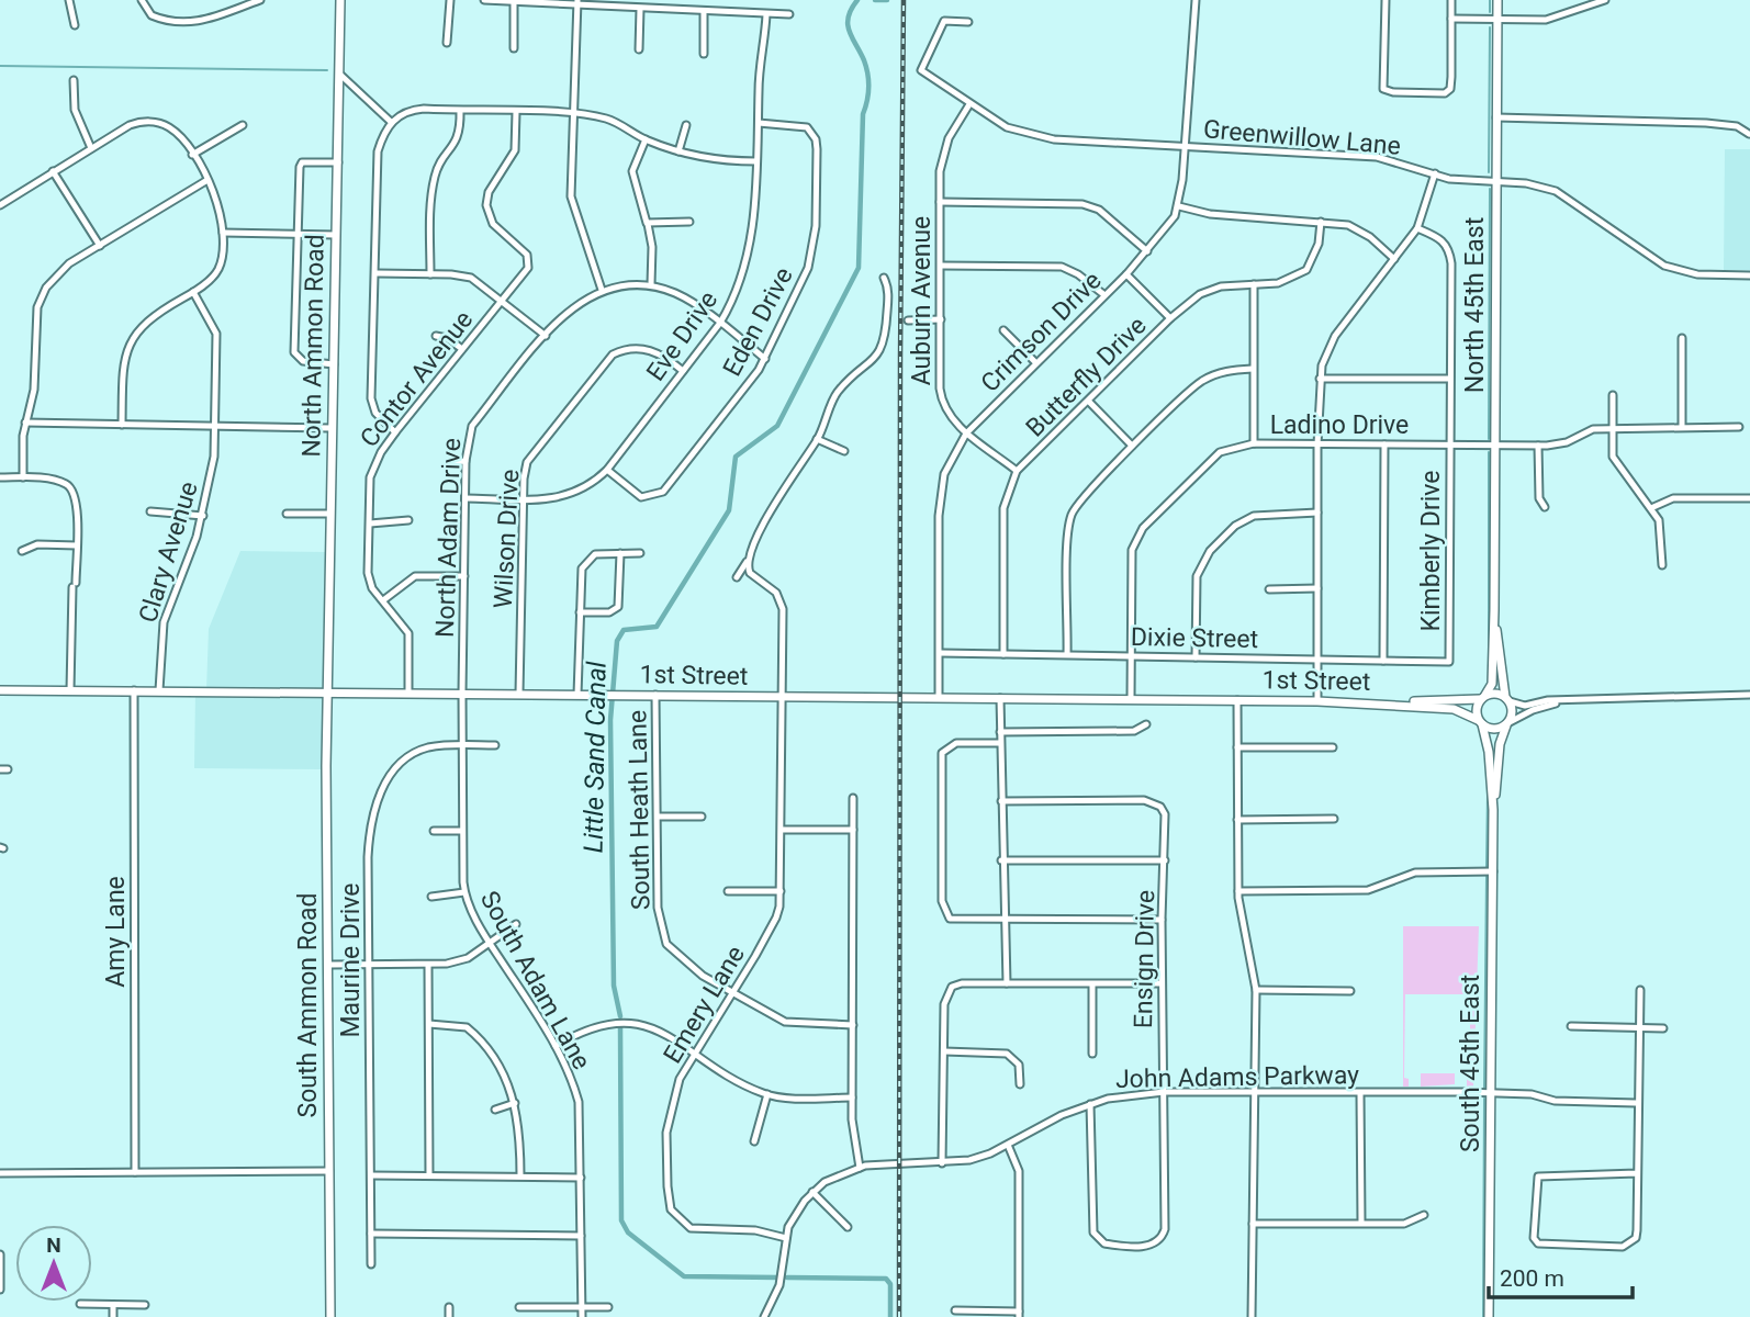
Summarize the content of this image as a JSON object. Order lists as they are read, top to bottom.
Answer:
{
  "streets": {
    "main road": [
      "North 45th East",
      "North Ammon Road",
      "1st Street",
      "South Ammon Road",
      "South 45th East"
    ],
    "street": [
      "Greenwillow Lane",
      "Auburn Avenue",
      "Eden Drive",
      "Crimson Drive",
      "Eve Drive",
      "Butterfly Drive",
      "Contor Avenue",
      "Ladino Drive",
      "North Adam Drive",
      "Wilson Drive",
      "Kimberly Drive",
      "Clary Avenue",
      "Dixie Street",
      "South Heath Lane",
      "Amy Lane",
      "Ensign Drive",
      "Maurine Drive",
      "South Adam Lane",
      "Emery Lane",
      "John Adams Parkway"
    ]
  },
  "crossings": [
    ["Greenwillow Lane", "Auburn Avenue"],
    ["Greenwillow Lane", "North 45th East"],
    ["Greenwillow Lane", "Crimson Drive"],
    ["Auburn Avenue", "Crimson Drive"],
    ["Auburn Avenue", "Butterfly Drive"],
    ["North 45th East", "Ladino Drive"],
    ["North 45th East", "South 45th East"],
    ["Eden Drive", "Eve Drive"],
    ["Crimson Drive", "Dixie Street"],
    ["Crimson Drive", "1st Street"],
    ["Eve Drive", "North Adam Drive"],
    ["Eve Drive", "Wilson Drive"],
    ["North Ammon Road", "1st Street"],
    ["North Ammon Road", "South Ammon Road"],
    ["Butterfly Drive", "Dixie Street"],
    ["Contor Avenue", "1st Street"],
    ["Ladino Drive", "Kimberly Drive"],
    ["Ladino Drive", "Dixie Street"],
    ["Ladino Drive", "1st Street"],
    ["North Adam Drive", "1st Street"],
    ["North Adam Drive", "South Adam Lane"],
    ["Wilson Drive", "1st Street"],
    ["Kimberly Drive", "Dixie Street"],
    ["Clary Avenue", "1st Street"],
    ["1st Street", "South Heath Lane"],
    ["1st Street", "Amy Lane"],
    ["1st Street", "South Adam Lane"],
    ["1st Street", "Emery Lane"],
    ["1st Street", "South Ammon Road"],
    ["South Heath Lane", "Emery Lane"],
    ["Ensign Drive", "John Adams Parkway"],
    ["Maurine Drive", "South Adam Lane"],
    ["Emery Lane", "John Adams Parkway"],
    ["South 45th East", "John Adams Parkway"]
  ],
  "water": ["Little Sand Canal"],
  "scale_bar": "200 m",
  "north": "top"
}
